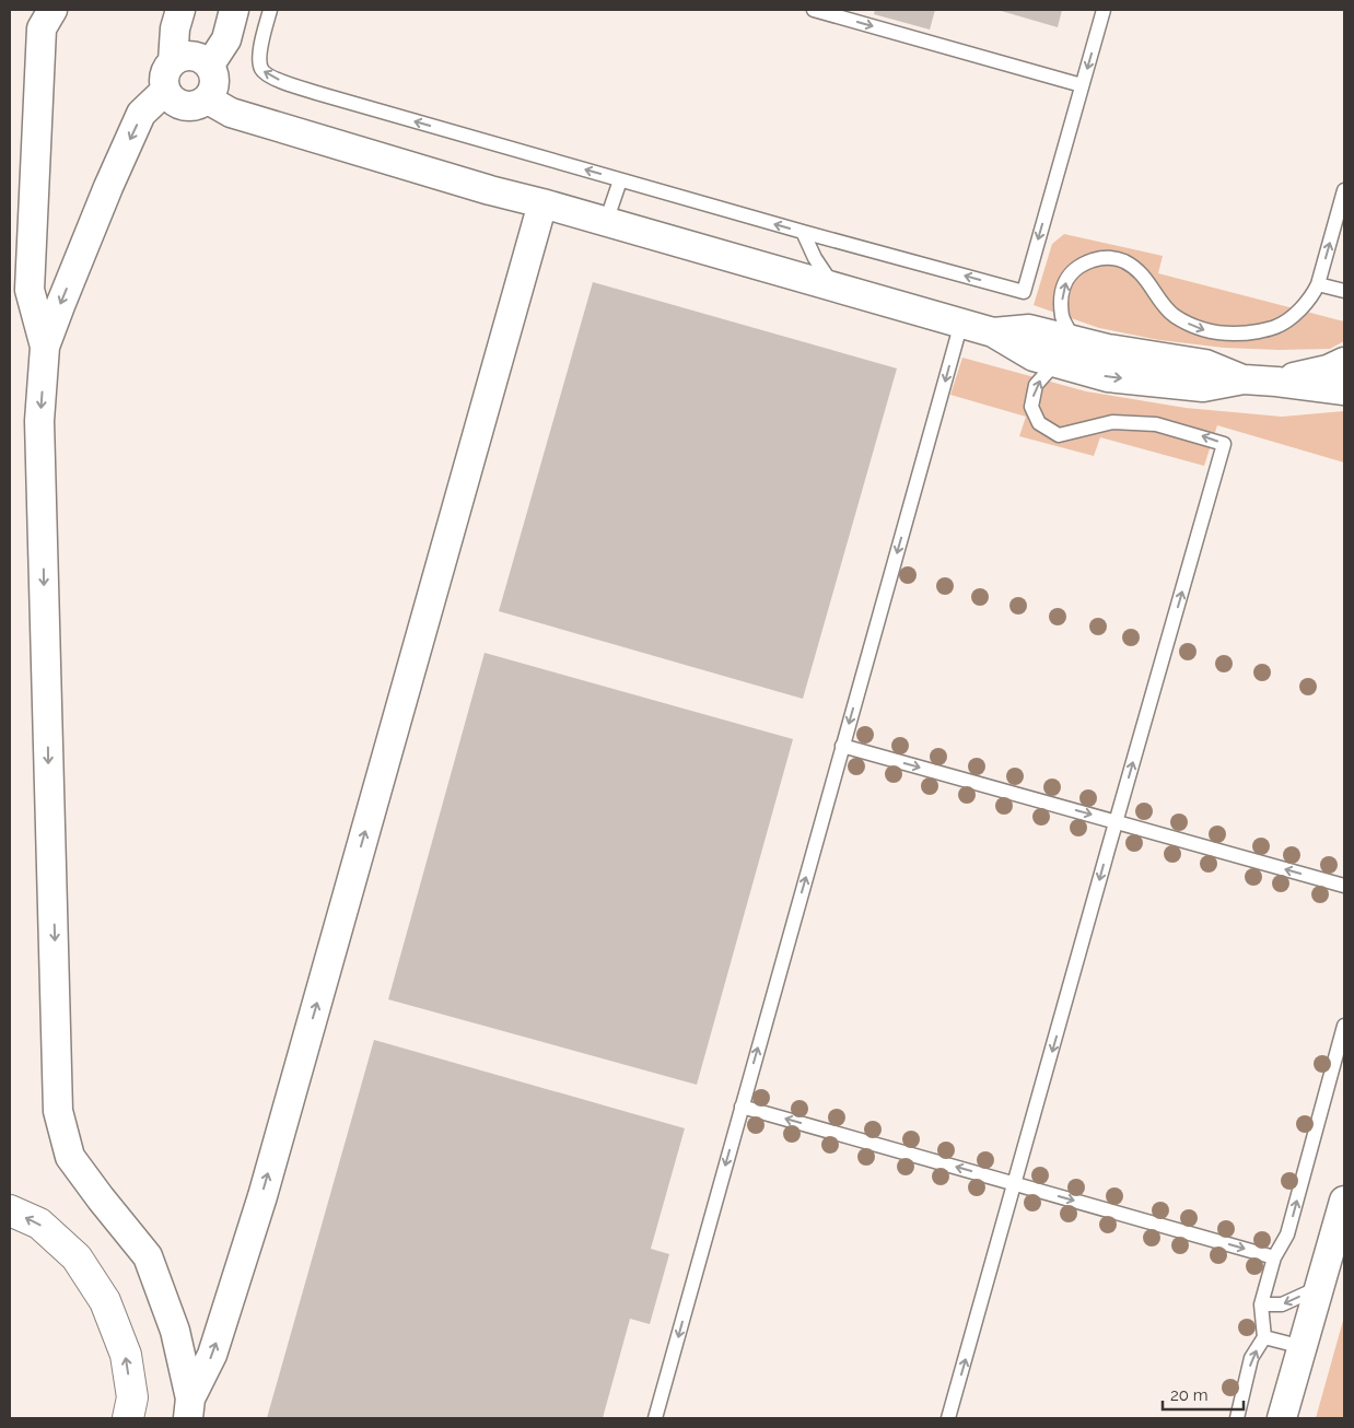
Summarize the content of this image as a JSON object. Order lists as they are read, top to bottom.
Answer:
{
  "scale_bar": "20 m"
}
